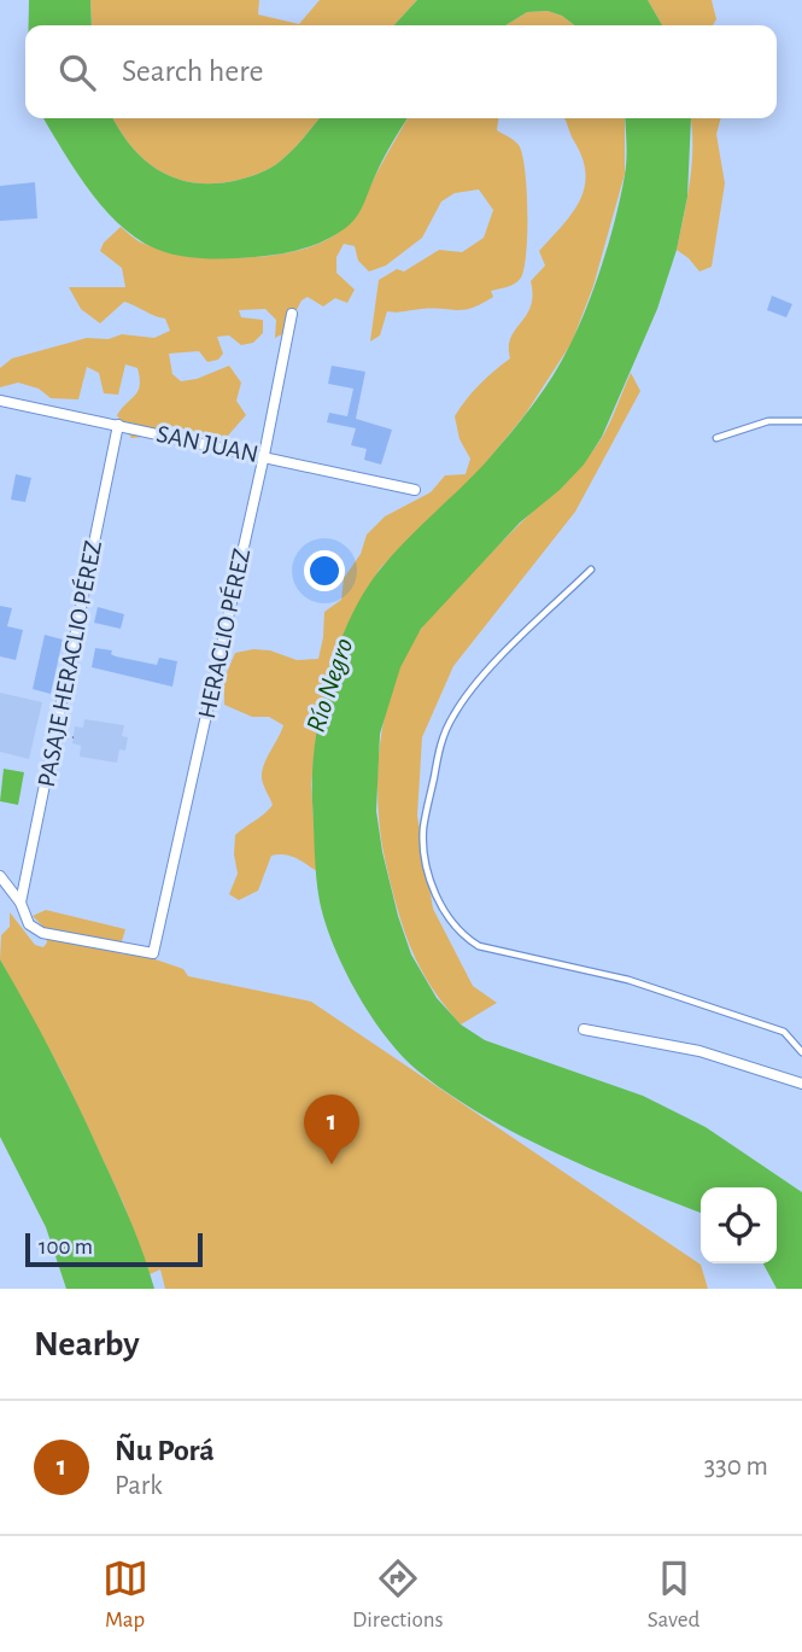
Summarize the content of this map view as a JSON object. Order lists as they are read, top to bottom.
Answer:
{
  "streets": {
    "street": ["SAN JUAN", "HERACLIO PÉREZ", "PASAJE HERACLIO PÉREZ"]
  },
  "crossings": [
    ["SAN JUAN", "HERACLIO PÉREZ"],
    ["SAN JUAN", "PASAJE HERACLIO PÉREZ"],
    ["HERACLIO PÉREZ", "PASAJE HERACLIO PÉREZ"]
  ],
  "water": ["Río Negro"],
  "scale_bar": "100 m",
  "page": {
    "search": "Search here",
    "pins": "1",
    "scale": "100 m",
    "heading": "Nearby",
    "list": [
      {
        "mark": "1",
        "name": "Ñu Porá",
        "note": "Park",
        "value": "330 m"
      }
    ],
    "nav": ["Map", "Directions", "Saved"]
  }
}
